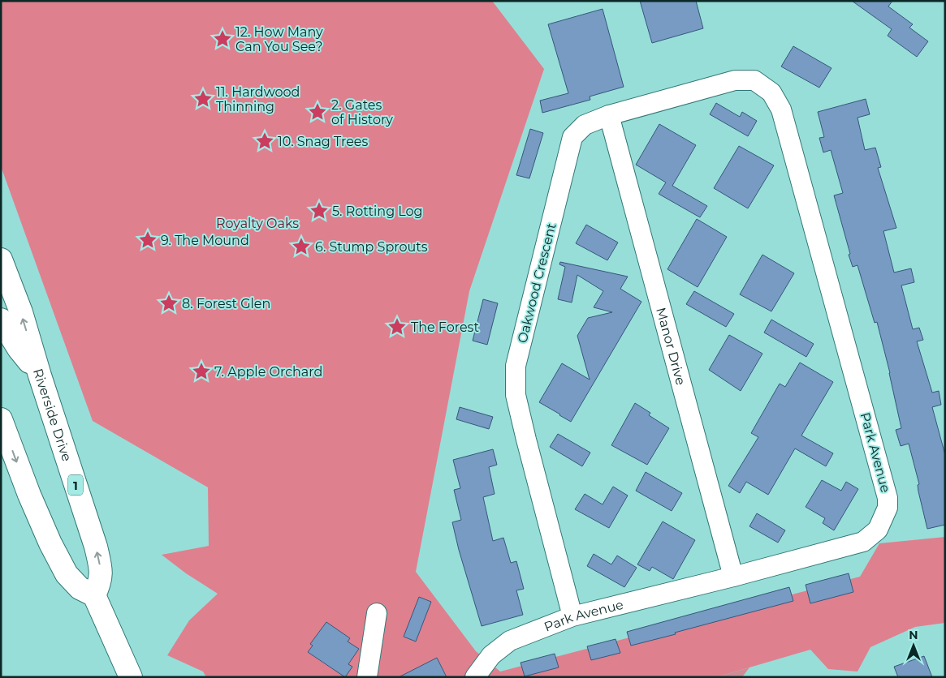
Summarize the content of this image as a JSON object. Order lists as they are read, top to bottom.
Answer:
{
  "streets": {
    "highway": ["Riverside Drive", "1"],
    "street": ["Oakwood Crescent", "Manor Drive", "Park Avenue"]
  },
  "crossings": [
    ["Oakwood Crescent", "Manor Drive"],
    ["Oakwood Crescent", "Park Avenue"],
    ["Manor Drive", "Park Avenue"]
  ],
  "parks": ["Royalty Oaks"],
  "places": {
    "place": [
      "12. How Many Can You See?",
      "11. Hardwood Thinning",
      "2. Gates of History",
      "10. Snag Trees",
      "5. Rotting Log",
      "9. The Mound",
      "6. Stump Sprouts",
      "8. Forest Glen",
      "The Forest",
      "7. Apple Orchard"
    ]
  },
  "north": "top"
}
